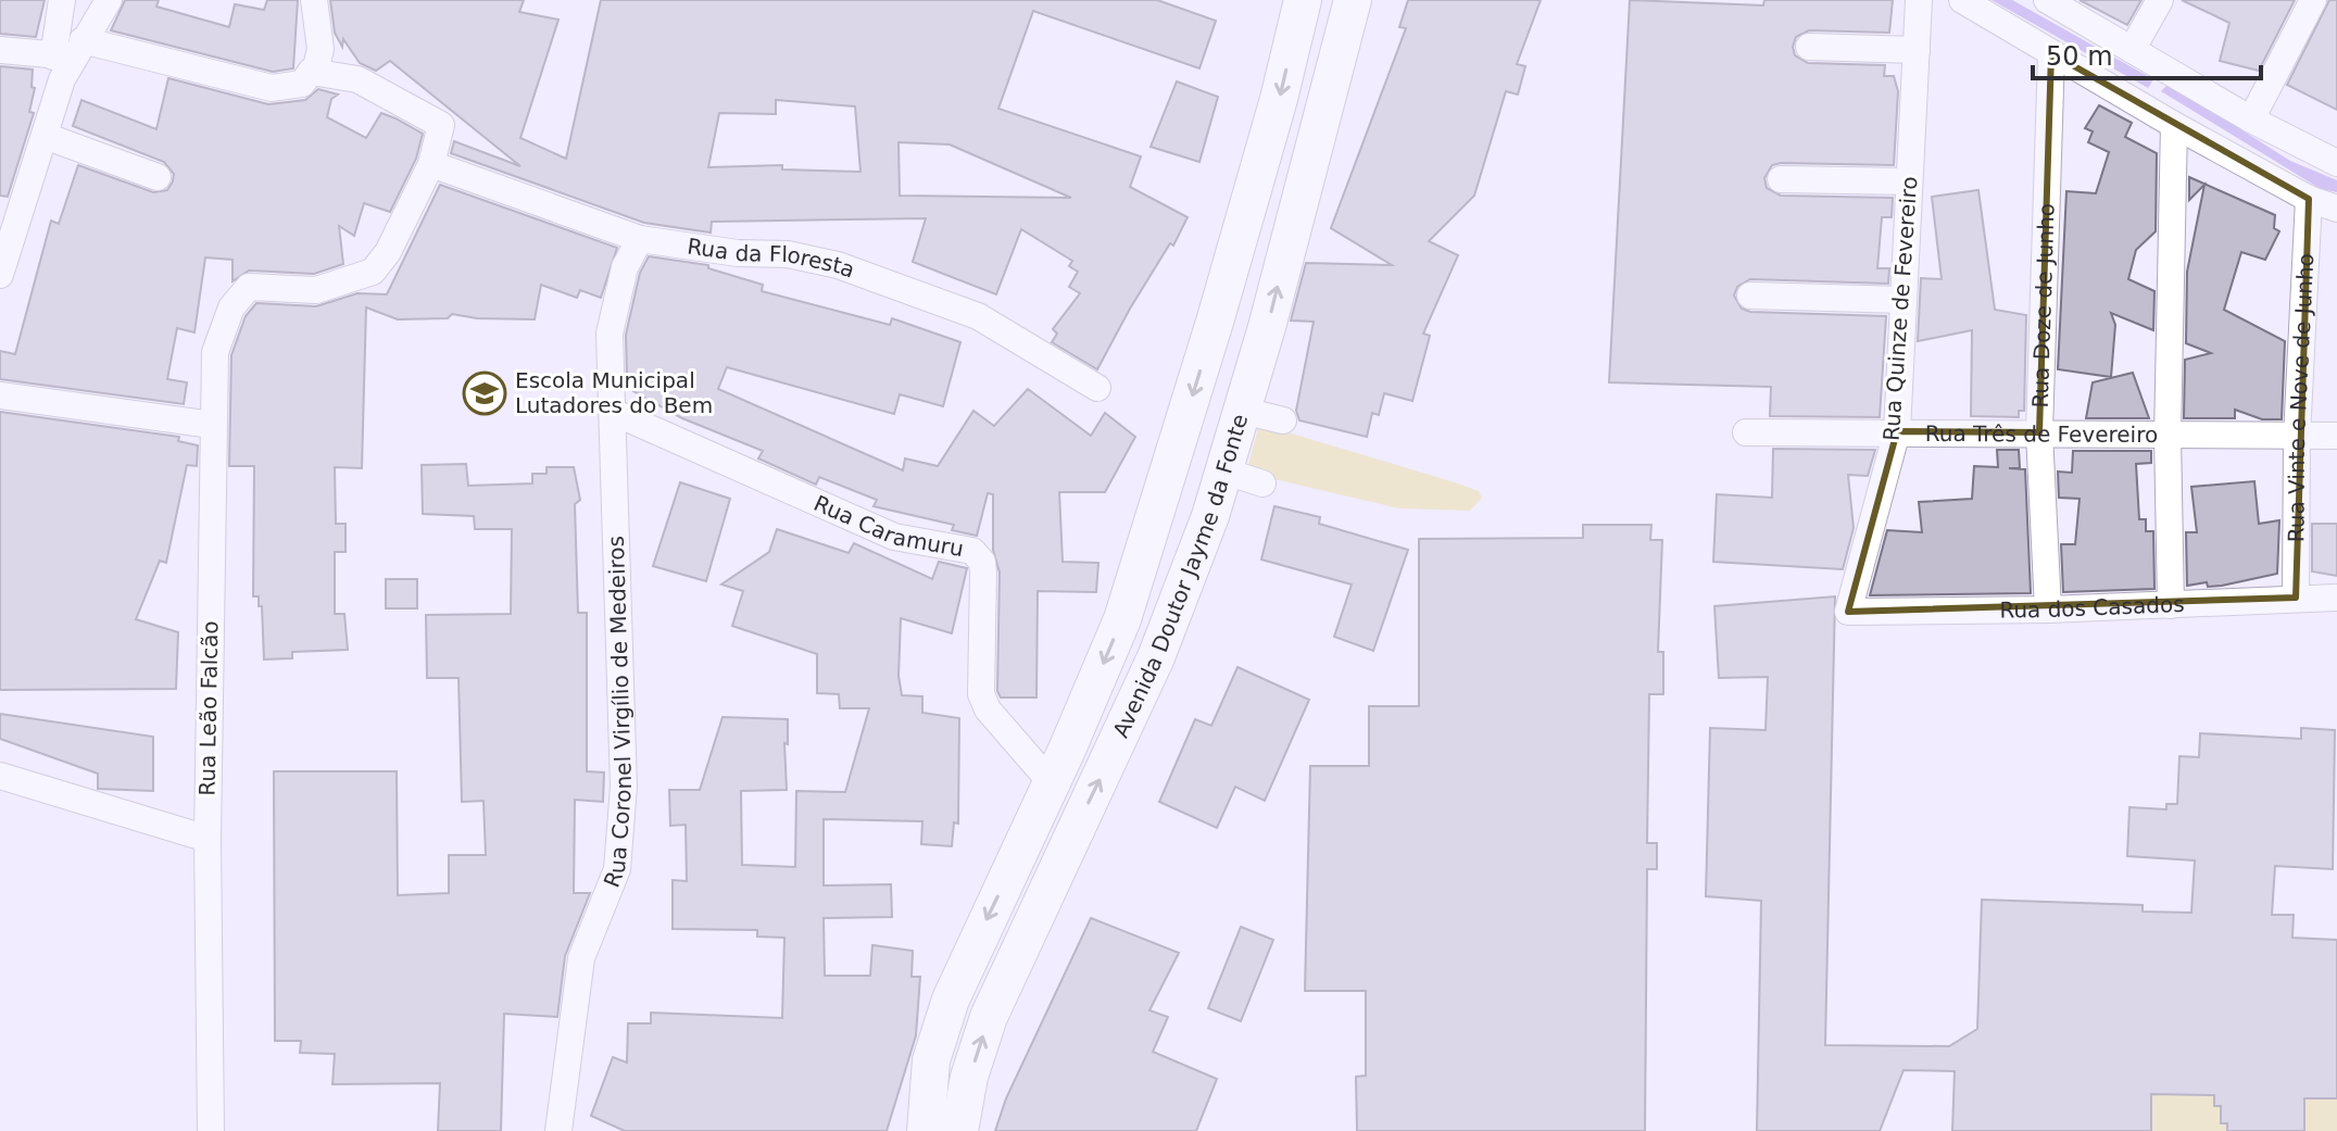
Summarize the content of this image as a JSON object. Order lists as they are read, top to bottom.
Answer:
{
  "streets": {
    "main road": ["Avenida Doutor Jayme da Fonte"],
    "street": [
      "Rua da Floresta",
      "Rua Doze de Junho",
      "Rua Quinze de Fevereiro",
      "Rua Vinte e Nove de Junho",
      "Rua Três de Fevereiro",
      "Rua Caramuru",
      "Rua dos Casados",
      "Rua Leão Falcão",
      "Rua Coronel Virgílio de Medeiros"
    ]
  },
  "crossings": [
    ["Rua da Floresta", "Rua Leão Falcão"],
    ["Rua da Floresta", "Rua Coronel Virgílio de Medeiros"],
    ["Rua Doze de Junho", "Rua Três de Fevereiro"],
    ["Rua Doze de Junho", "Rua dos Casados"],
    ["Rua Quinze de Fevereiro", "Rua Três de Fevereiro"],
    ["Rua Quinze de Fevereiro", "Rua dos Casados"],
    ["Rua Vinte e Nove de Junho", "Rua Três de Fevereiro"],
    ["Rua Vinte e Nove de Junho", "Rua dos Casados"],
    ["Rua Caramuru", "Avenida Doutor Jayme da Fonte"],
    ["Rua Caramuru", "Rua Coronel Virgílio de Medeiros"]
  ],
  "places": {
    "school or university": ["Escola Municipal Lutadores do Bem"]
  },
  "scale_bar": "50 m"
}
